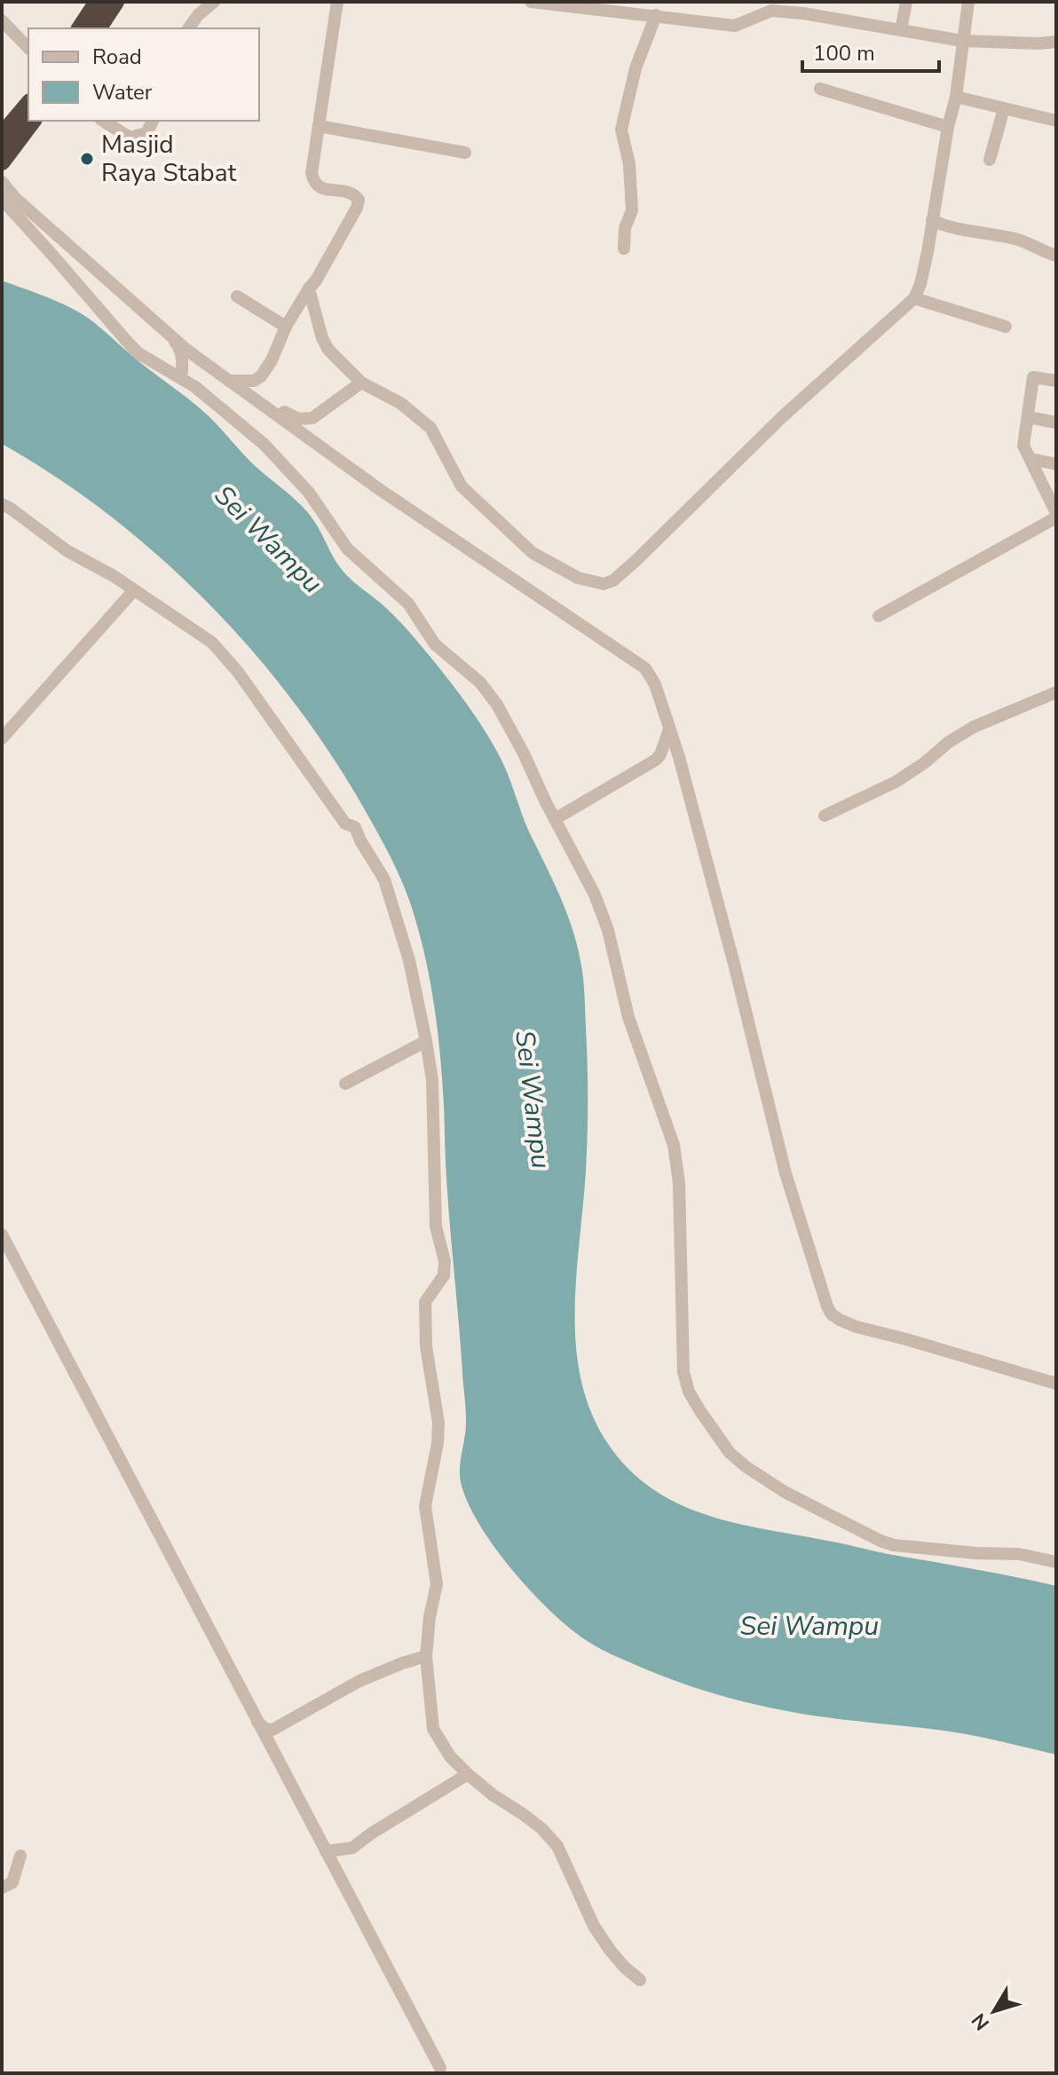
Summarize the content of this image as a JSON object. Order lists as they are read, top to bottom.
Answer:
{
  "water": ["Sei Wampu"],
  "places": ["Masjid Raya Stabat"],
  "legend": ["Road", "Water"],
  "scale_bar": "100 m",
  "north": "bottom left"
}
